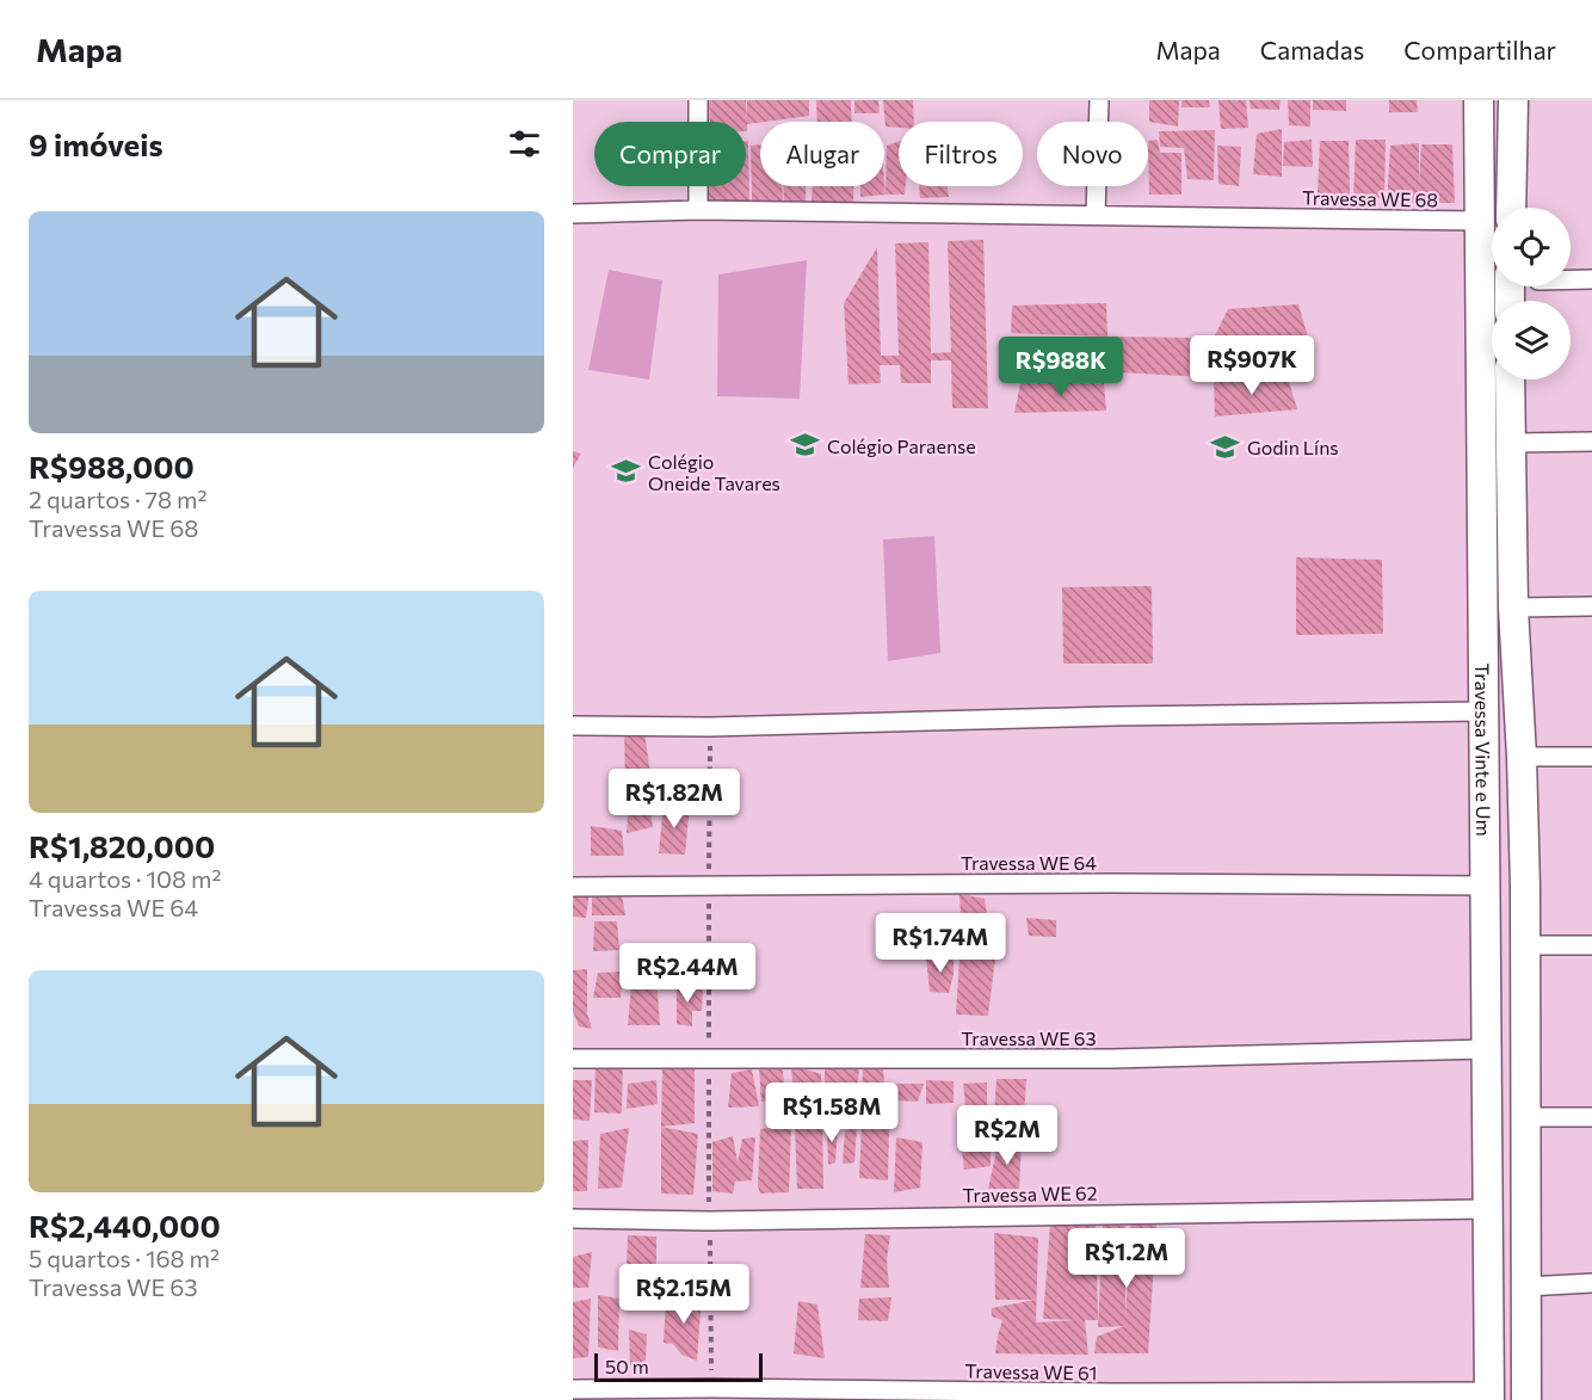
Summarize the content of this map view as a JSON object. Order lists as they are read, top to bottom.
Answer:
{
  "streets": {
    "main road": ["Travessa Vinte e Um"],
    "street": [
      "Travessa WE 68",
      "Travessa WE 64",
      "Travessa WE 63",
      "Travessa WE 62",
      "Travessa WE 61"
    ]
  },
  "crossings": [
    ["Travessa WE 68", "Travessa Vinte e Um"],
    ["Travessa Vinte e Um", "Travessa WE 64"],
    ["Travessa Vinte e Um", "Travessa WE 63"],
    ["Travessa Vinte e Um", "Travessa WE 62"],
    ["Travessa Vinte e Um", "Travessa WE 61"]
  ],
  "places": {
    "school or university": ["Colégio Paraense", "Godin Líns", "Colégio Oneide Tavares"]
  },
  "scale_bar": "50 m",
  "page": {
    "header": "Mapa",
    "nav": ["Mapa", "Camadas", "Compartilhar"],
    "heading": "9 imóveis",
    "chip": [
      "Comprar",
      "Alugar",
      "Filtros",
      "Novo"
    ],
    "list": [
      {
        "name": "R$988,000",
        "note": "2 quartos · 78 m² · Travessa WE 68"
      },
      {
        "name": "R$1,820,000",
        "note": "4 quartos · 108 m² · Travessa WE 64"
      },
      {
        "name": "R$2,440,000",
        "note": "5 quartos · 168 m² · Travessa WE 63"
      }
    ],
    "price": [
      "R$907K",
      "R$988K",
      "R$1.82M",
      "R$1.74M",
      "R$2.44M",
      "R$1.58M",
      "R$2M",
      "R$1.2M",
      "R$2.15M"
    ],
    "scale": "50 m"
  }
}
